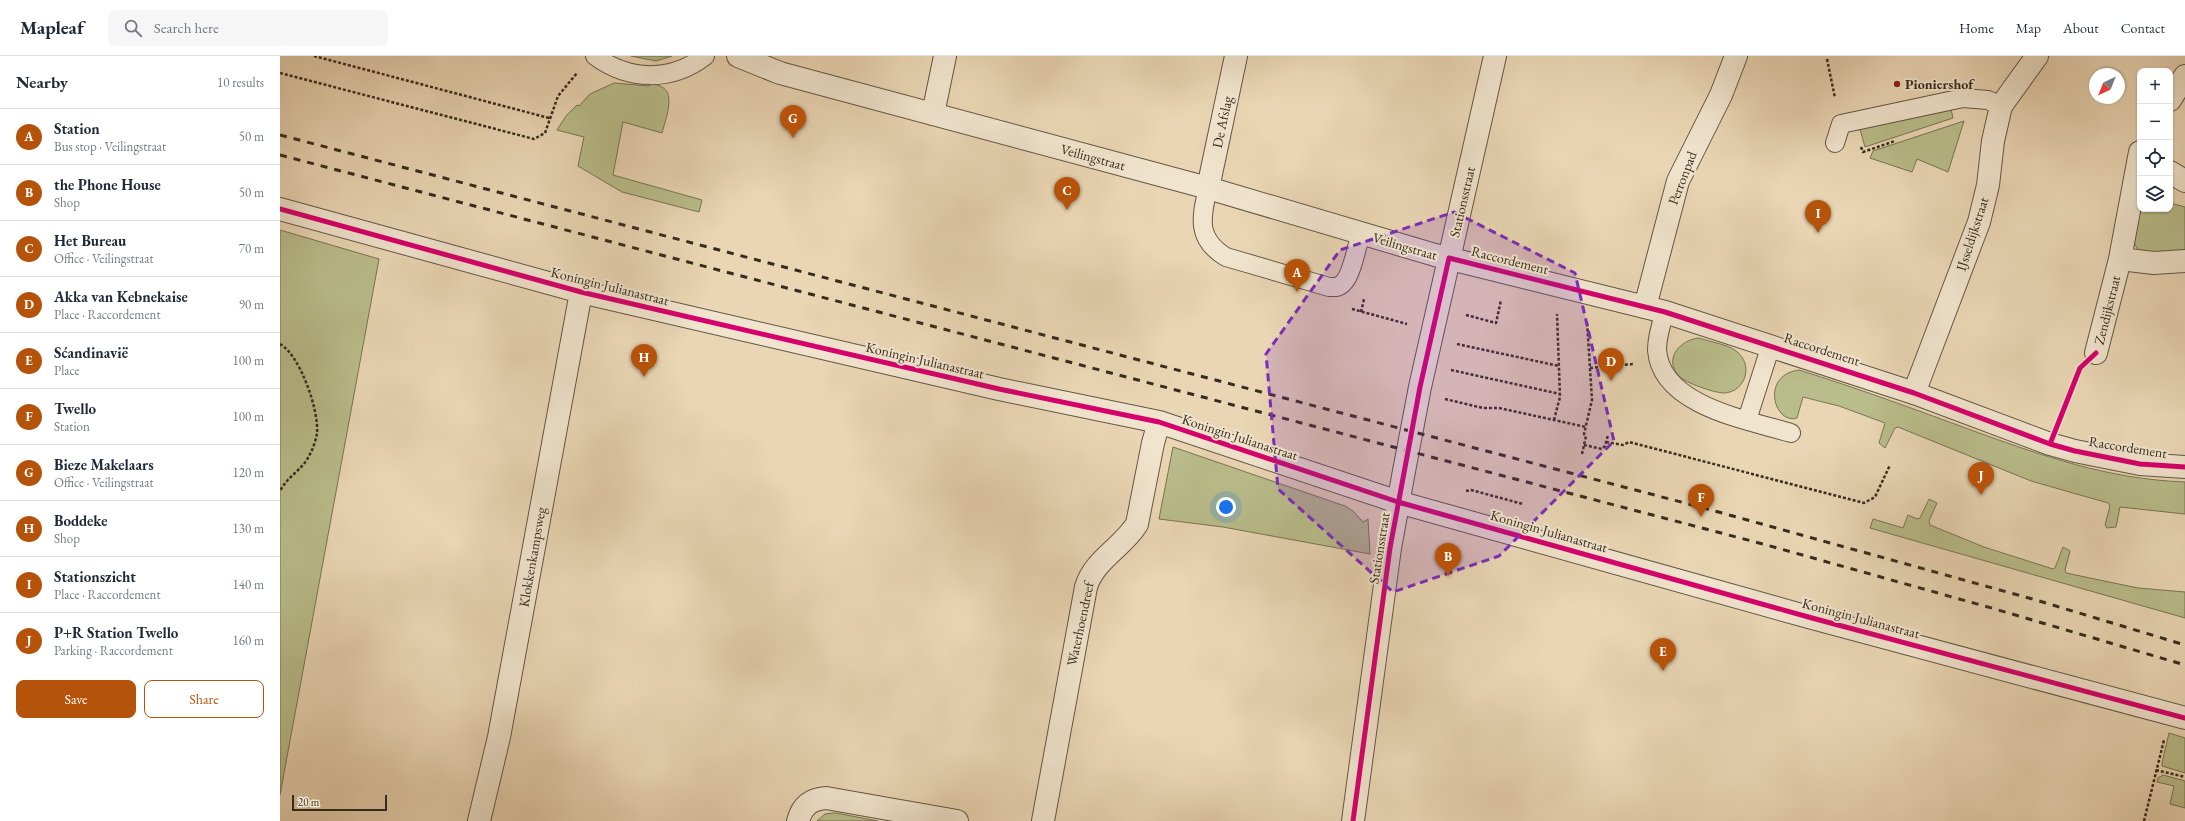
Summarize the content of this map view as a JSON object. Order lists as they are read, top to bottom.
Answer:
{
  "streets": {
    "street": [
      "De Afslag",
      "Veilingstraat",
      "Perronpad",
      "Stationsstraat",
      "IJsseldijkstraat",
      "Raccordement",
      "Koningin Julianastraat",
      "Zendijkstraat",
      "Klokkenkampsweg",
      "Waterhoendreef"
    ]
  },
  "crossings": [
    ["De Afslag", "Veilingstraat"],
    ["Veilingstraat", "Stationsstraat"],
    ["Veilingstraat", "Raccordement"],
    ["Perronpad", "Raccordement"],
    ["Stationsstraat", "Raccordement"],
    ["Stationsstraat", "Koningin Julianastraat"],
    ["IJsseldijkstraat", "Raccordement"],
    ["Koningin Julianastraat", "Klokkenkampsweg"],
    ["Koningin Julianastraat", "Waterhoendreef"]
  ],
  "places": ["Pioniershof"],
  "scale_bar": "20 m",
  "north": "bottom left",
  "page": {
    "header": "Mapleaf",
    "search": "Search here",
    "nav": [
      "Home",
      "Map",
      "About",
      "Contact"
    ],
    "heading": ["Nearby", "10 results"],
    "map_buttons": ["+", "−"],
    "pins": [
      "G",
      "C",
      "I",
      "A",
      "H",
      "D",
      "J",
      "F",
      "B",
      "E"
    ],
    "list": [
      {
        "mark": "A",
        "name": "Station",
        "note": "Bus stop · Veilingstraat",
        "value": "50 m"
      },
      {
        "mark": "B",
        "name": "the Phone House",
        "note": "Shop",
        "value": "50 m"
      },
      {
        "mark": "C",
        "name": "Het Bureau",
        "note": "Office · Veilingstraat",
        "value": "70 m"
      },
      {
        "mark": "D",
        "name": "Akka van Kebnekaise",
        "note": "Place · Raccordement",
        "value": "90 m"
      },
      {
        "mark": "E",
        "name": "Sćandinavië",
        "note": "Place",
        "value": "100 m"
      },
      {
        "mark": "F",
        "name": "Twello",
        "note": "Station",
        "value": "100 m"
      },
      {
        "mark": "G",
        "name": "Bieze Makelaars",
        "note": "Office · Veilingstraat",
        "value": "120 m"
      },
      {
        "mark": "H",
        "name": "Boddeke",
        "note": "Shop",
        "value": "130 m"
      },
      {
        "mark": "I",
        "name": "Stationszicht",
        "note": "Place · Raccordement",
        "value": "140 m"
      },
      {
        "mark": "J",
        "name": "P+R Station Twello",
        "note": "Parking · Raccordement",
        "value": "160 m"
      }
    ],
    "buttons": ["Save", "Share"],
    "scale": "20 m"
  }
}
